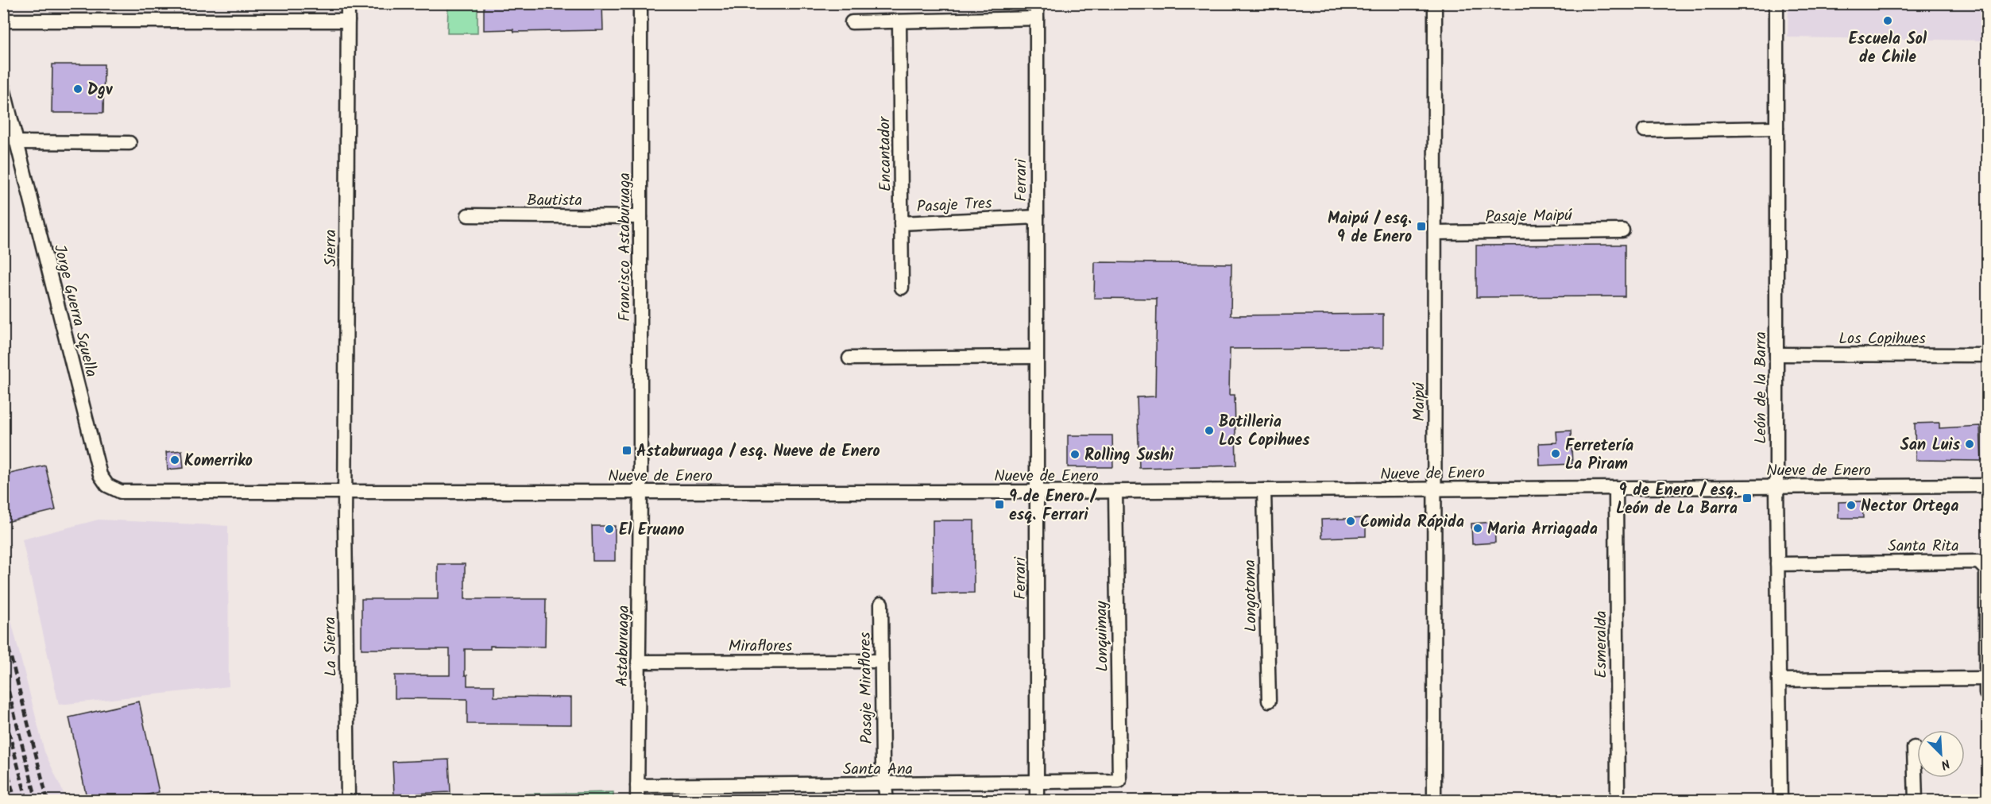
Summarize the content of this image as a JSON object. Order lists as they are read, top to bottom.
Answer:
{
  "streets": {
    "street": [
      "Encantador",
      "Ferrari",
      "Bautista",
      "Pasaje Tres",
      "Pasaje Maipú",
      "Francisco Astaburuaga",
      "Sierra",
      "Jorge Guerra Squella",
      "Los Copihues",
      "León de la Barra",
      "Maipú",
      "Nueve de Enero",
      "Santa Rita",
      "Longotoma",
      "Lonquimay",
      "Esmeralda",
      "Miraflores",
      "Astaburuaga",
      "La Sierra",
      "Pasaje Miraflores",
      "Santa Ana"
    ]
  },
  "crossings": [
    ["Encantador", "Pasaje Tres"],
    ["Ferrari", "Pasaje Tres"],
    ["Ferrari", "Nueve de Enero"],
    ["Ferrari", "Santa Ana"],
    ["Bautista", "Francisco Astaburuaga"],
    ["Pasaje Maipú", "Maipú"],
    ["Francisco Astaburuaga", "Nueve de Enero"],
    ["Francisco Astaburuaga", "Astaburuaga"],
    ["Sierra", "Nueve de Enero"],
    ["Sierra", "La Sierra"],
    ["Jorge Guerra Squella", "Nueve de Enero"],
    ["Los Copihues", "León de la Barra"],
    ["León de la Barra", "Nueve de Enero"],
    ["León de la Barra", "Santa Rita"],
    ["Maipú", "Nueve de Enero"],
    ["Nueve de Enero", "Longotoma"],
    ["Nueve de Enero", "Lonquimay"],
    ["Nueve de Enero", "Esmeralda"],
    ["Nueve de Enero", "Astaburuaga"],
    ["Nueve de Enero", "La Sierra"],
    ["Lonquimay", "Santa Ana"],
    ["Miraflores", "Astaburuaga"],
    ["Miraflores", "Pasaje Miraflores"],
    ["Astaburuaga", "Santa Ana"],
    ["Pasaje Miraflores", "Santa Ana"]
  ],
  "places": {
    "other": [
      "Escuela Sol de Chile",
      "Dgv",
      "Botilleria Los Copihues",
      "San Luis",
      "Ferretería La Piram",
      "Rolling Sushi",
      "Komerriko",
      "Nector Ortega",
      "Comida Rápida",
      "Maria Arriagada",
      "El Eruano"
    ],
    "transit": [
      "Maipú / esq. 9 de Enero",
      "Astaburuaga / esq. Nueve de Enero",
      "9 de Enero / esq. León de La Barra",
      "9 de Enero / esq. Ferrari"
    ]
  },
  "north": "bottom right"
}
